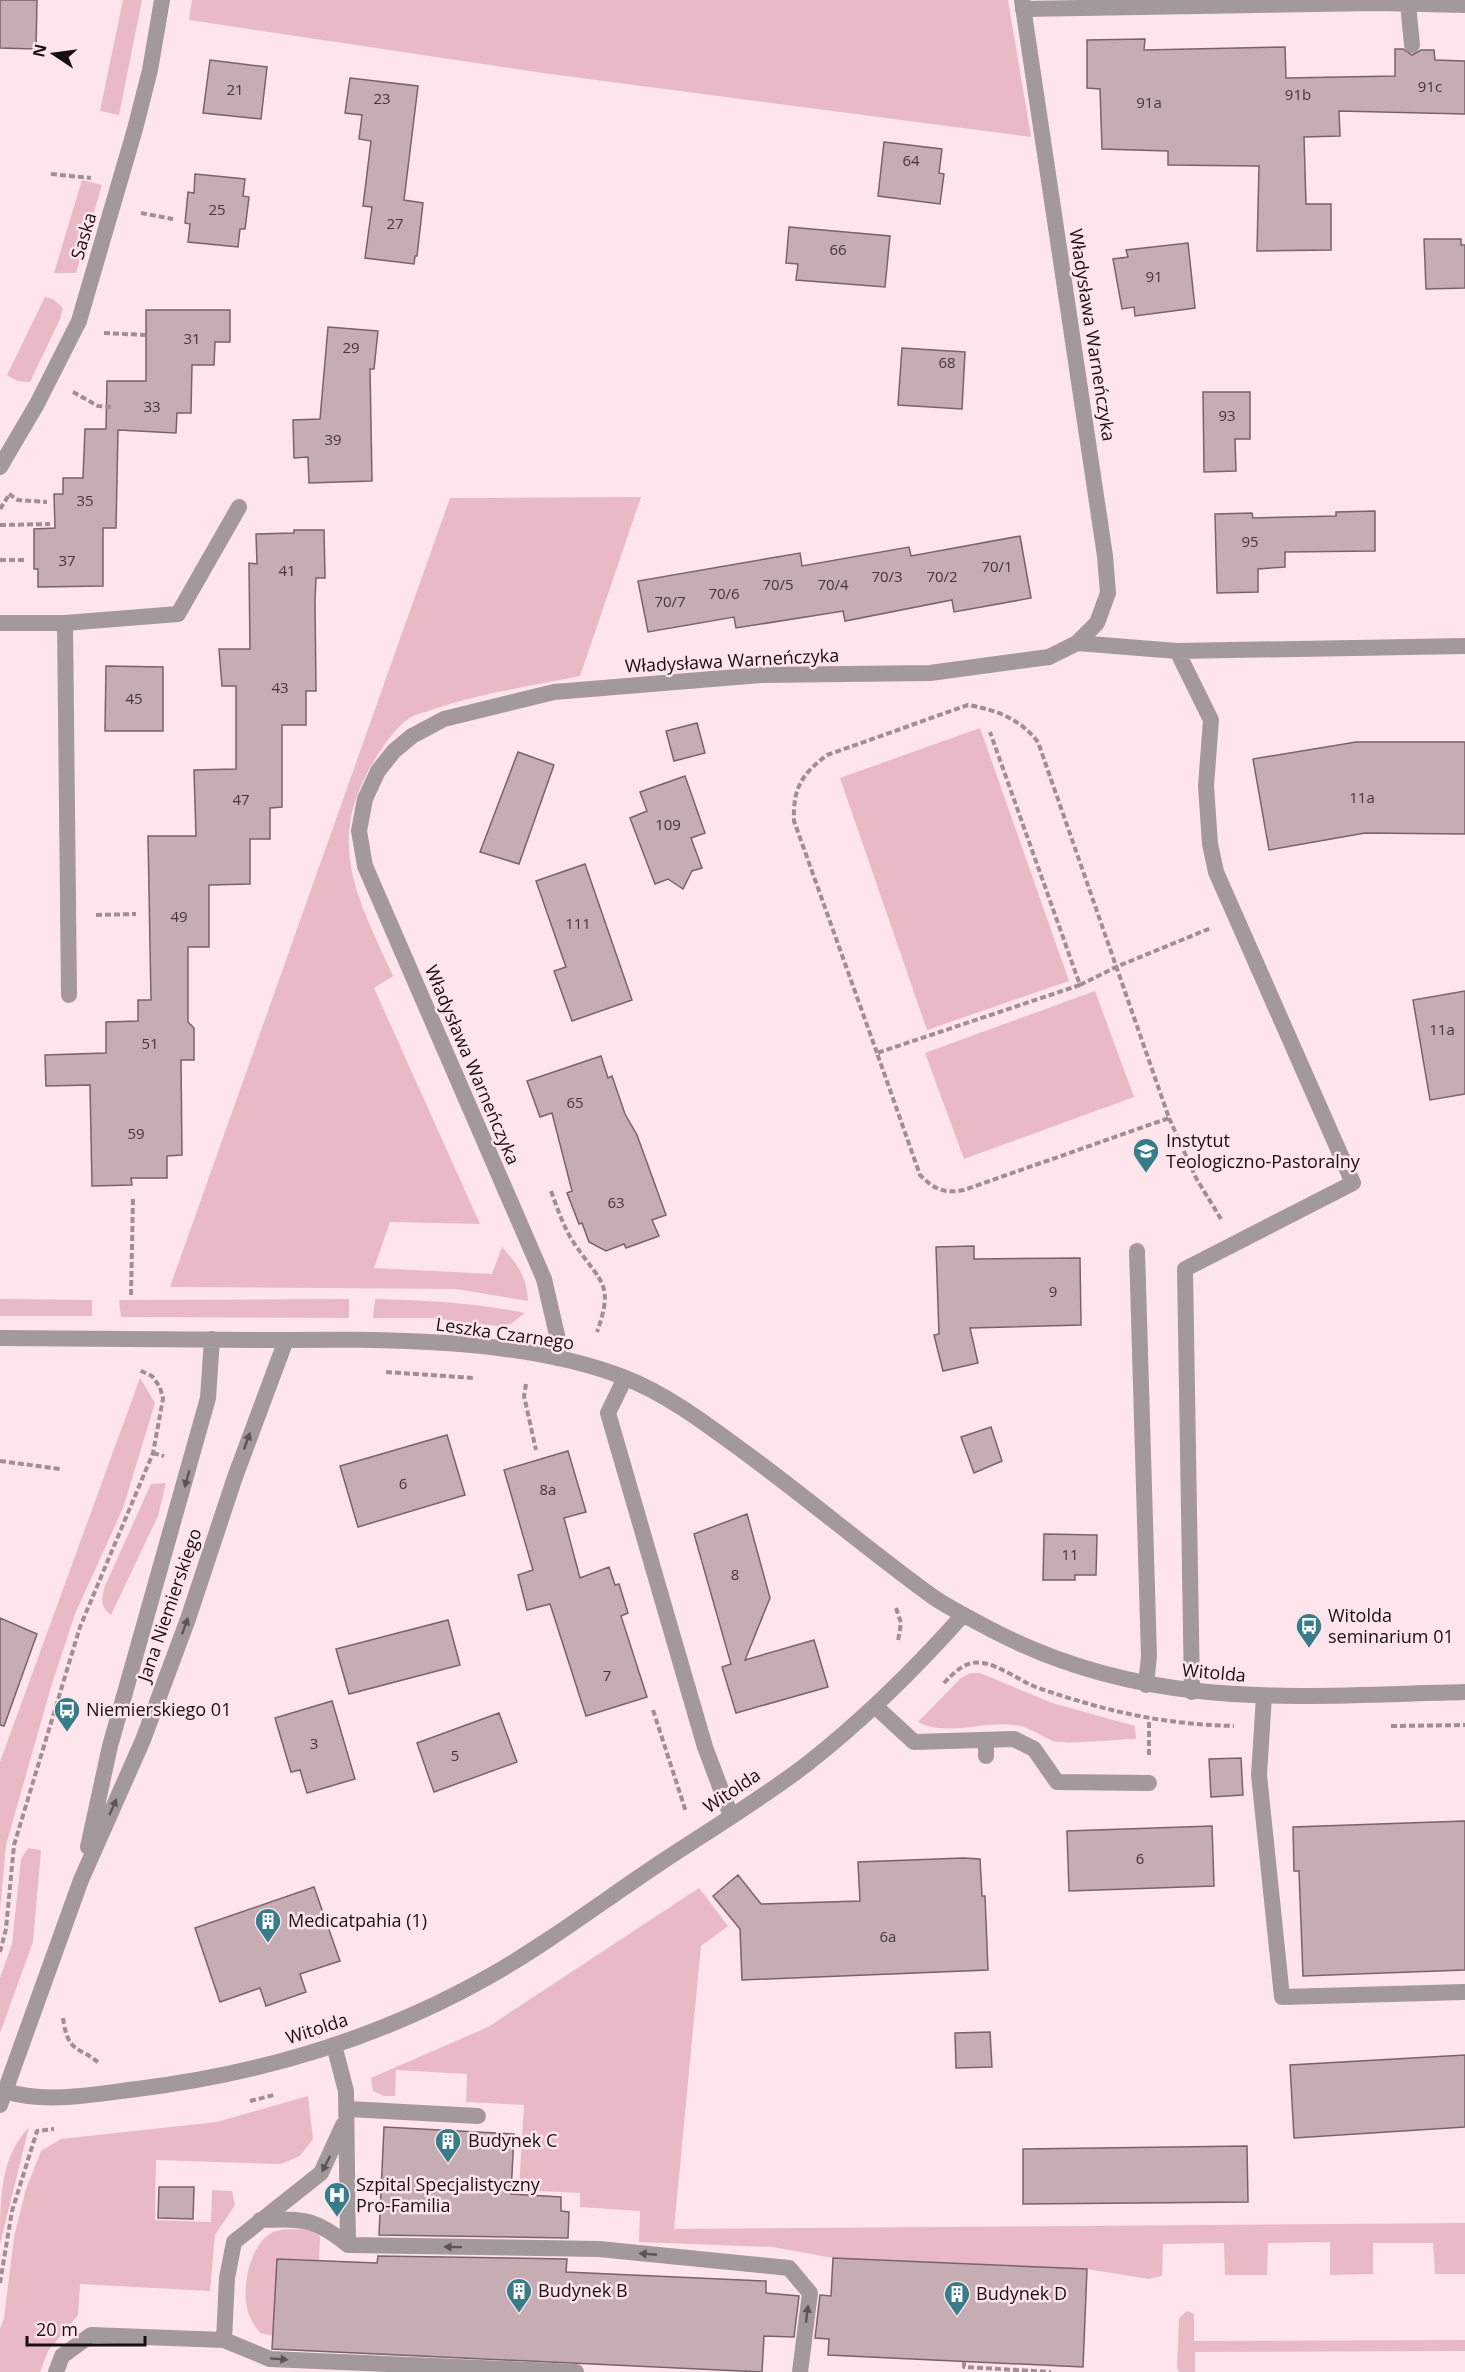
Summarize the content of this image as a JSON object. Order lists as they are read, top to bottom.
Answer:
{
  "streets": {
    "street": [
      "Saska",
      "Władysława Warneńczyka",
      "Leszka Czarnego",
      "Jana Niemierskiego",
      "Witolda"
    ]
  },
  "crossings": [
    ["Władysława Warneńczyka", "Leszka Czarnego"],
    ["Leszka Czarnego", "Jana Niemierskiego"],
    ["Leszka Czarnego", "Witolda"],
    ["Jana Niemierskiego", "Witolda"]
  ],
  "places": {
    "school or university": ["Instytut Teologiczno-Pastoralny"],
    "bus stop": ["Witolda seminarium 01", "Niemierskiego 01"],
    "building": [
      "Medicatpahia (1)",
      "Budynek C",
      "Budynek B",
      "Budynek D"
    ],
    "hospital": ["Szpital Specjalistyczny Pro-Familia"]
  },
  "house_numbers": [
    "91c",
    "21",
    "91b",
    "23",
    "91a",
    "64",
    "25",
    "27",
    "66",
    "91",
    "31",
    "29",
    "68",
    "33",
    "93",
    "39",
    "35",
    "95",
    "37",
    "70/1",
    "41",
    "70/3",
    "70/2",
    "70/5",
    "70/4",
    "70/6",
    "70/7",
    "43",
    "45",
    "11a",
    "47",
    "109",
    "49",
    "111",
    "11a",
    "51",
    "65",
    "59",
    "63",
    "9",
    "6",
    "8a",
    "11",
    "8",
    "7",
    "3",
    "5",
    "6",
    "6a"
  ],
  "scale_bar": "20 m",
  "north": "left"
}
